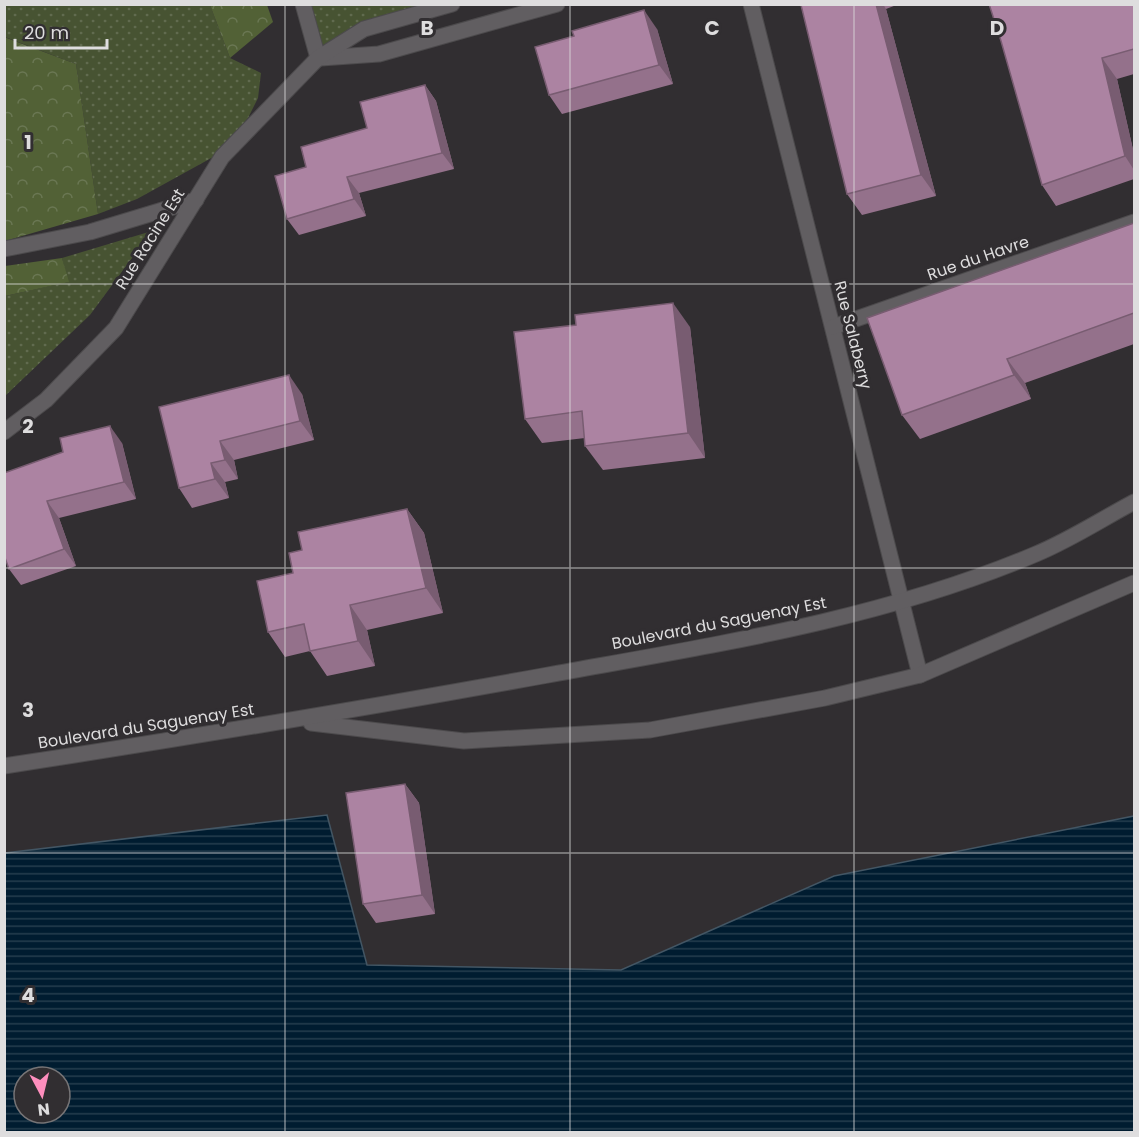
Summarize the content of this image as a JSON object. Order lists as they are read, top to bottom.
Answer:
{
  "streets": {
    "main road": [
      "Rue Racine Est",
      "Rue du Havre",
      "Rue Salaberry",
      "Boulevard du Saguenay Est"
    ]
  },
  "crossings": [
    ["Rue du Havre", "Rue Salaberry"],
    ["Rue Salaberry", "Boulevard du Saguenay Est"]
  ],
  "scale_bar": "20 m",
  "north": "bottom",
  "grid": {
    "columns": ["B", "C", "D"],
    "rows": [
      "1",
      "2",
      "3",
      "4"
    ]
  }
}
